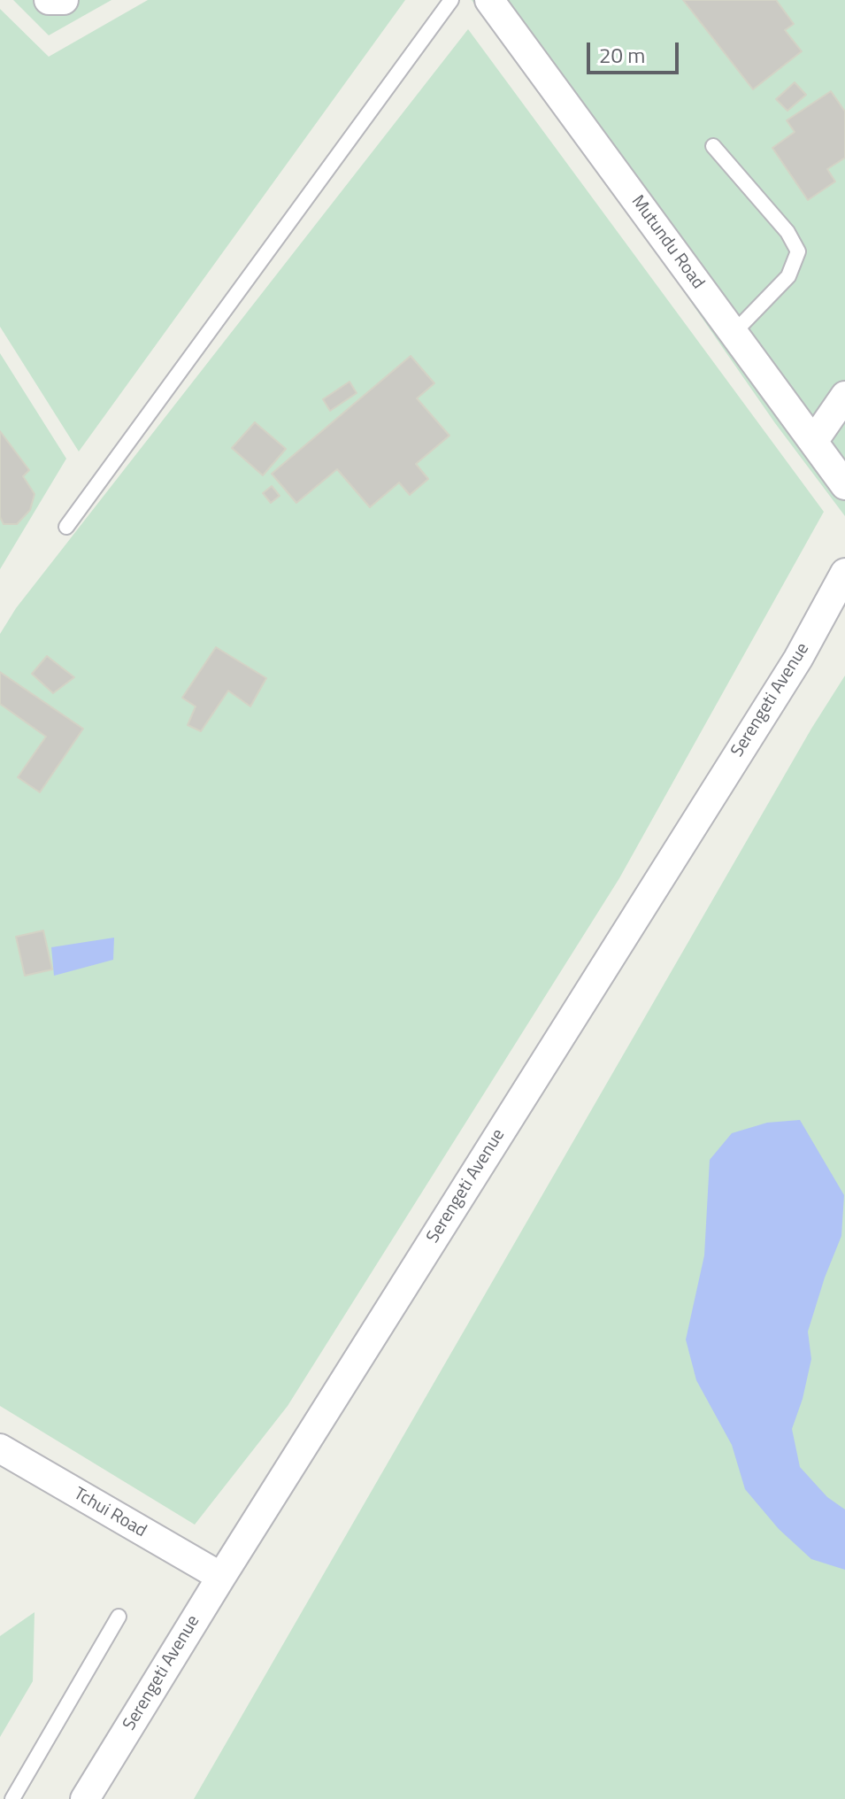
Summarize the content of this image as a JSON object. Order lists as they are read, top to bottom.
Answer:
{
  "streets": {
    "street": ["Mutundu Road", "Serengeti Avenue", "Tchui Road"]
  },
  "crossings": [
    ["Serengeti Avenue", "Tchui Road"]
  ],
  "scale_bar": "20 m"
}
